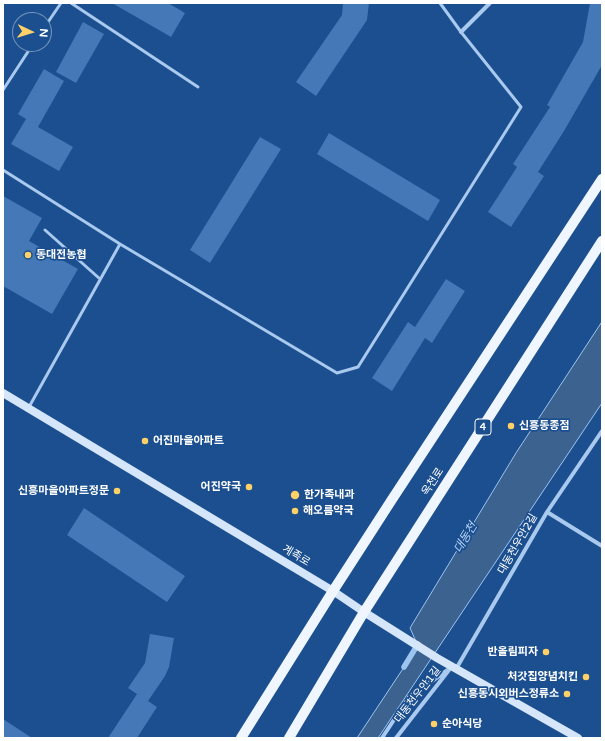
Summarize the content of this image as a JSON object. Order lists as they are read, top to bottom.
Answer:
{
  "streets": {
    "main road": ["4", "옥천로", "계족로"],
    "street": ["대동천우안2길", "대동천우안1길"]
  },
  "crossings": [
    ["옥천로", "계족로"],
    ["대동천우안2길", "계족로"],
    ["대동천우안2길", "대동천우안1길"],
    ["계족로", "대동천우안1길"]
  ],
  "water": ["대동천"],
  "places": [
    "동대전농협",
    "신흥동종점",
    "어진마을아파트",
    "어진약국",
    "신흥마을아파트정문",
    "한가족내과",
    "해오름약국",
    "반올림피자",
    "처갓집양념치킨",
    "신흥동시외버스정류소",
    "순아식당"
  ],
  "north": "right"
}
